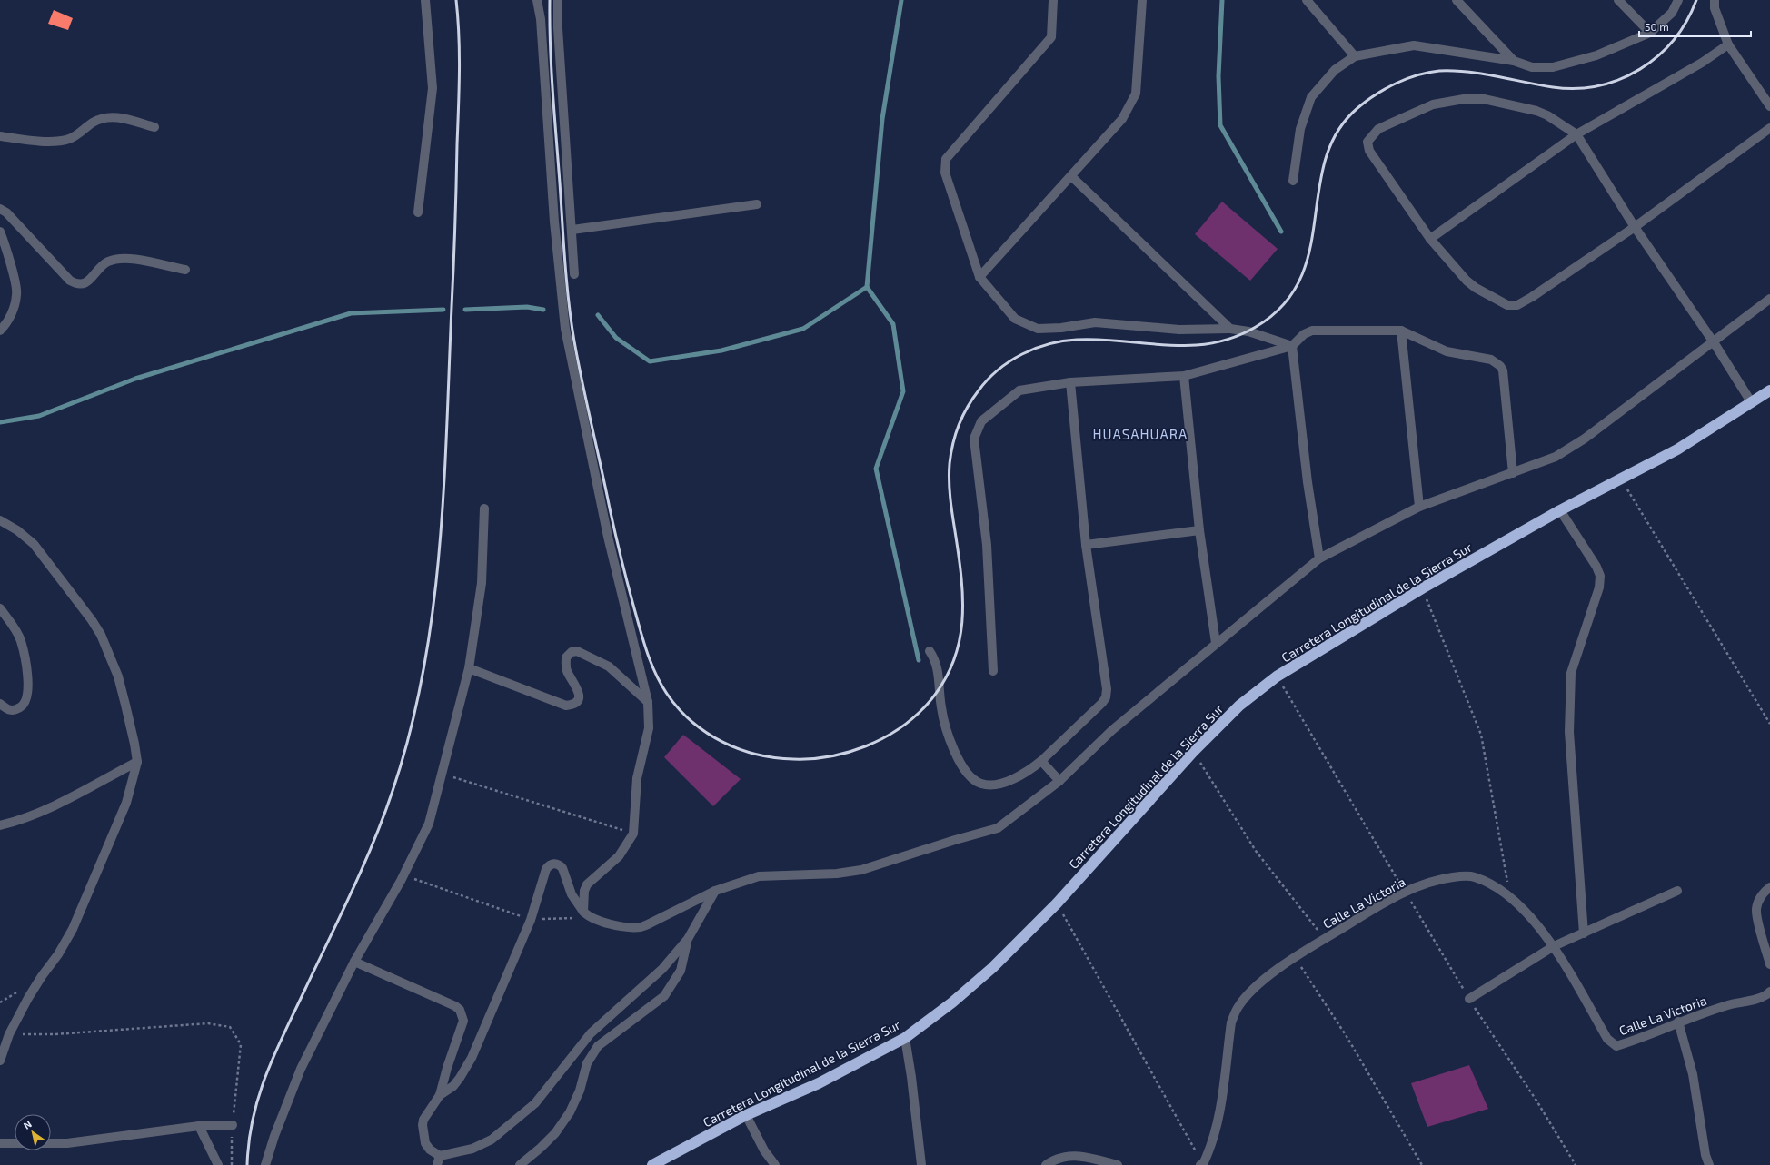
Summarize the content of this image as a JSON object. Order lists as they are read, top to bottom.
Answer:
{
  "streets": {
    "highway": ["Carretera Longitudinal de la Sierra Sur"],
    "street": ["Calle La Victoria"]
  },
  "districts": ["HUASAHUARA"],
  "scale_bar": "50 m",
  "north": "top left"
}
